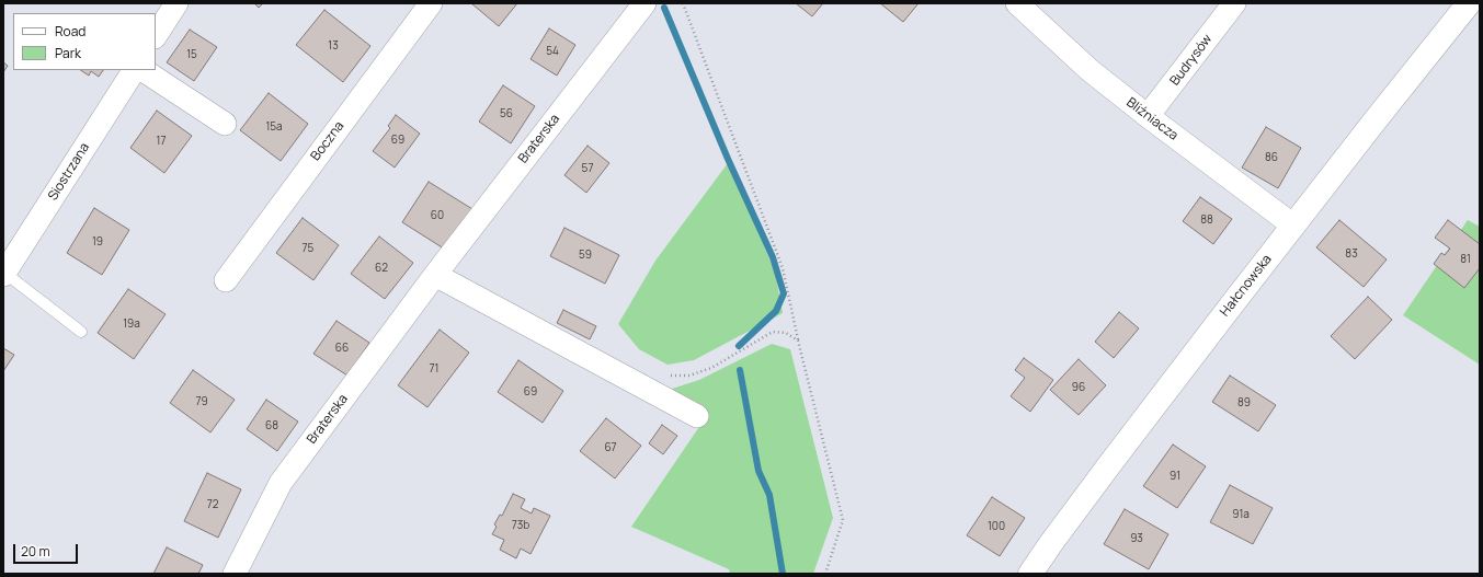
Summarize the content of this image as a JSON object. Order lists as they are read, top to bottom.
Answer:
{
  "streets": {
    "street": [
      "Budrysów",
      "Bliźniacza",
      "Braterska",
      "Boczna",
      "Siostrzana",
      "Hałcnowska"
    ]
  },
  "crossings": [
    ["Budrysów", "Bliźniacza"],
    ["Bliźniacza", "Hałcnowska"]
  ],
  "house_numbers": [
    "13",
    "54",
    "15",
    "56",
    "15a",
    "69",
    "17",
    "86",
    "57",
    "60",
    "88",
    "19",
    "75",
    "83",
    "59",
    "81",
    "62",
    "19a",
    "66",
    "71",
    "96",
    "69",
    "79",
    "89",
    "68",
    "67",
    "91",
    "72",
    "91a",
    "73b",
    "100",
    "93"
  ],
  "legend": ["Road", "Park"],
  "scale_bar": "20 m"
}
